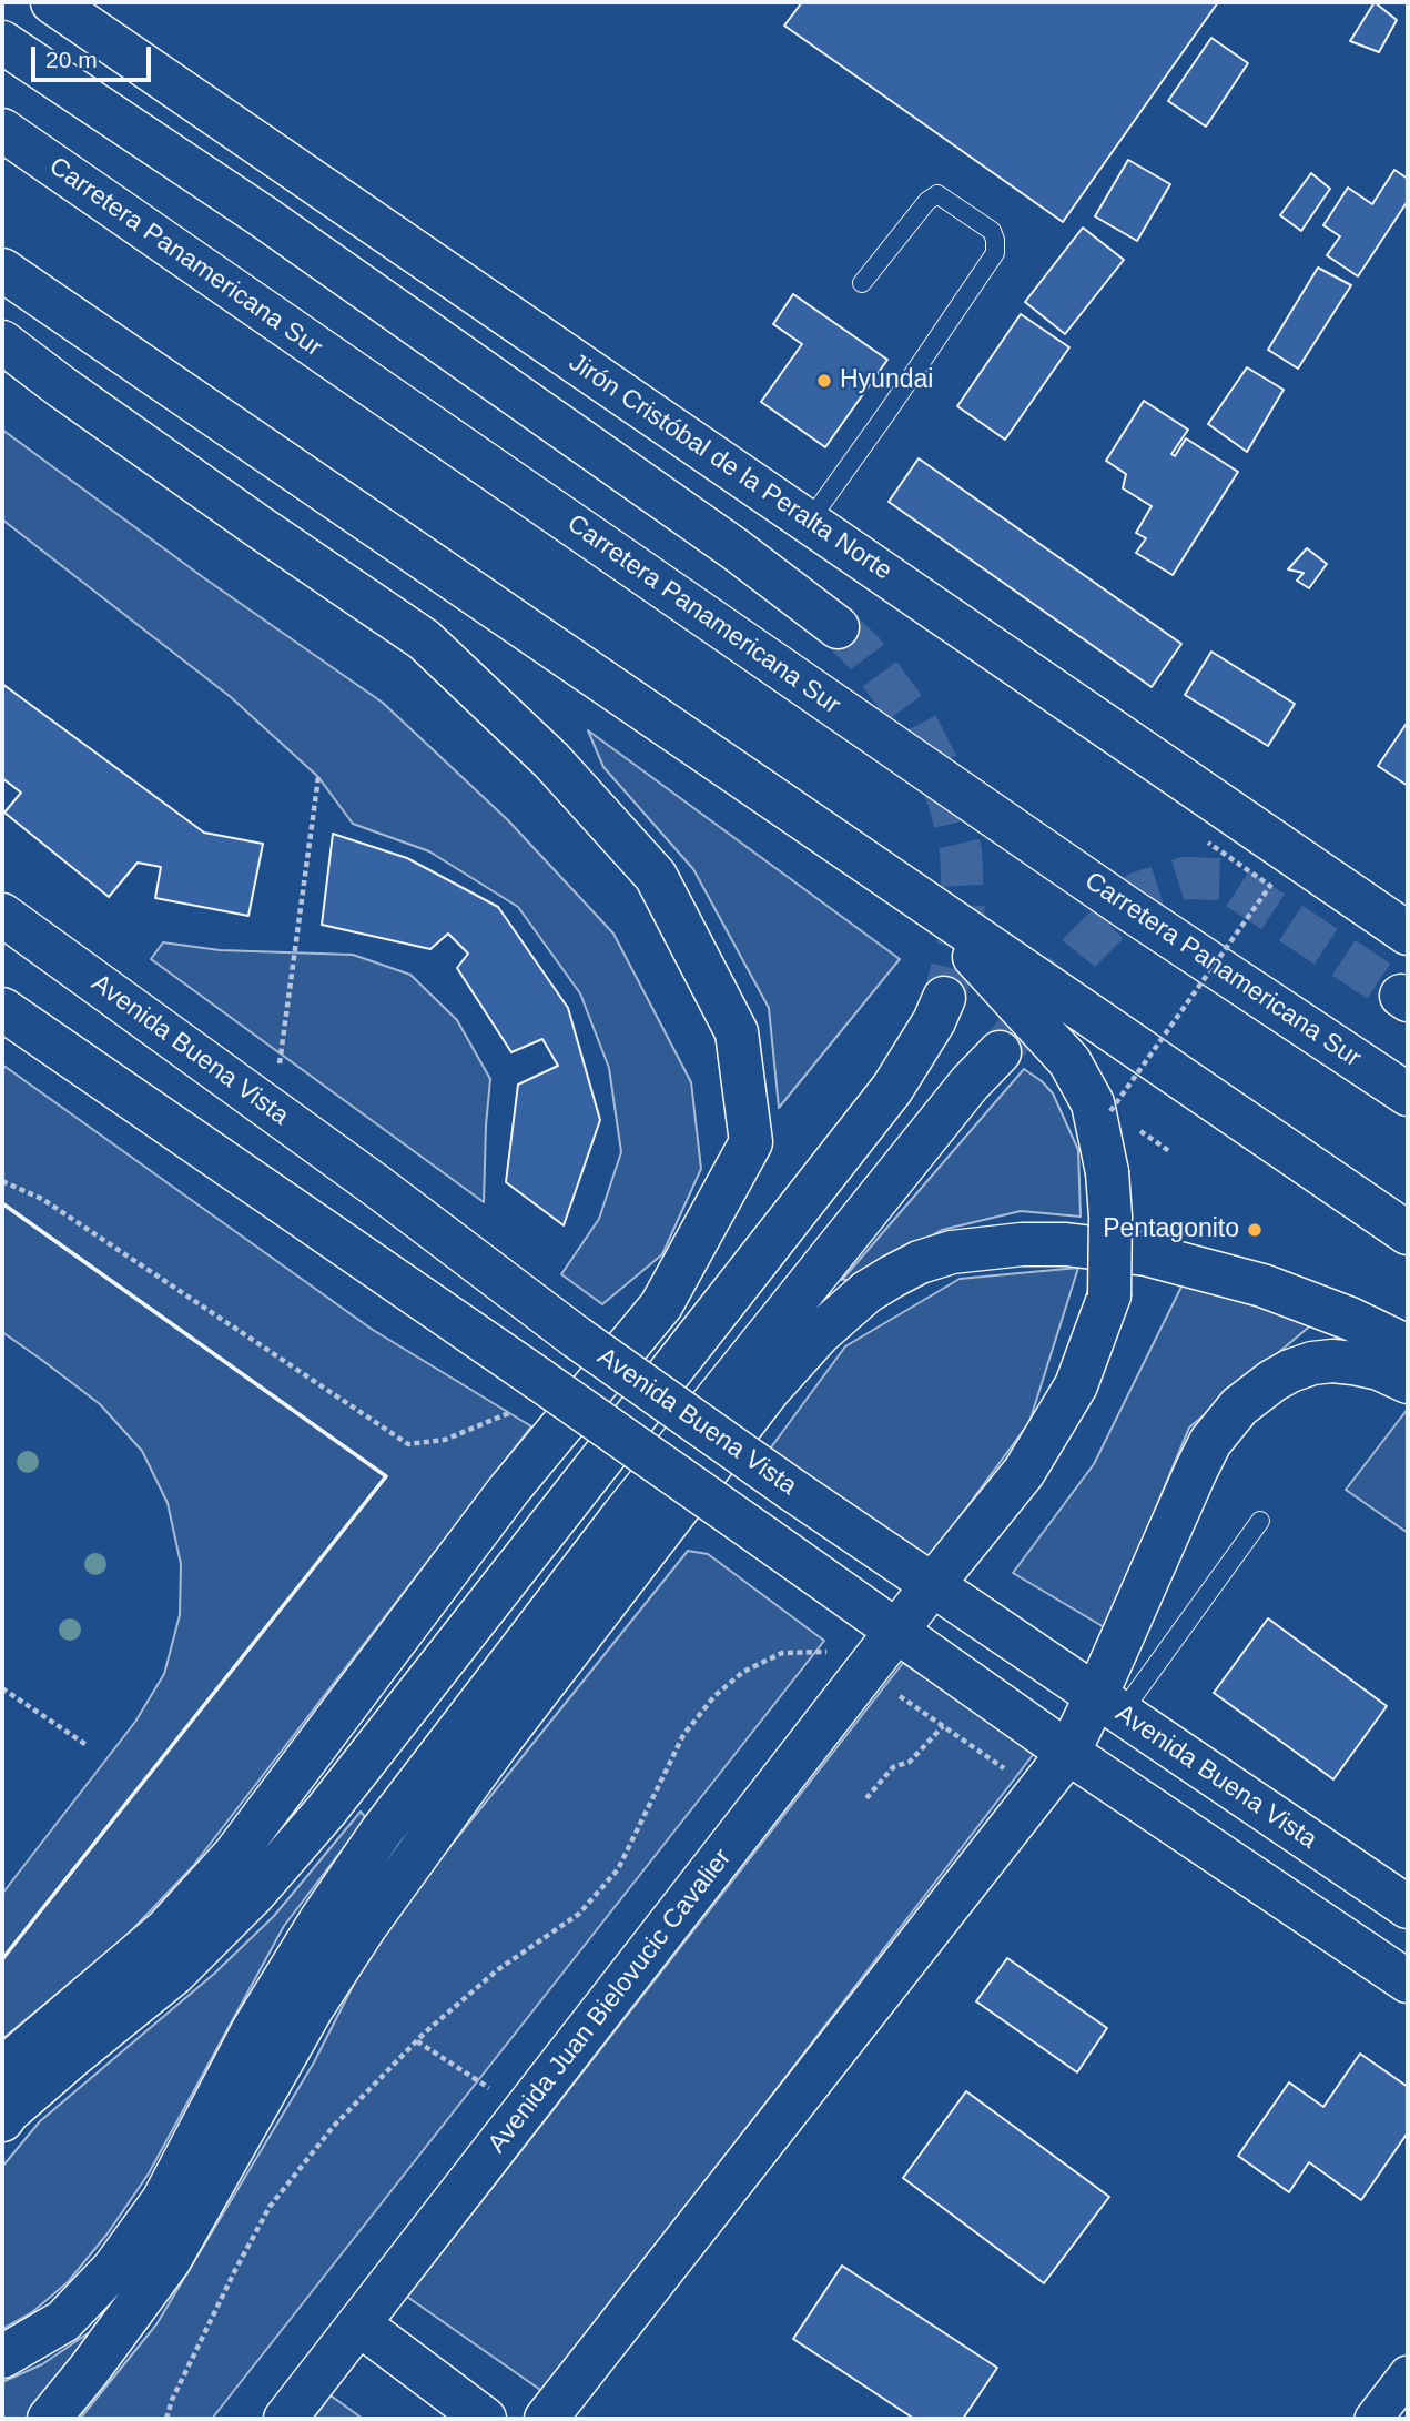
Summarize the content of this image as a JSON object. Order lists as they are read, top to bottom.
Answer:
{
  "streets": {
    "main road": [
      "Carretera Panamericana Sur",
      "Jirón Cristóbal de la Peralta Norte",
      "Avenida Buena Vista",
      "Avenida Juan Bielovucic Cavalier"
    ]
  },
  "crossings": [
    ["Avenida Buena Vista", "Avenida Juan Bielovucic Cavalier"]
  ],
  "places": ["Hyundai", "Pentagonito"],
  "scale_bar": "20 m"
}
